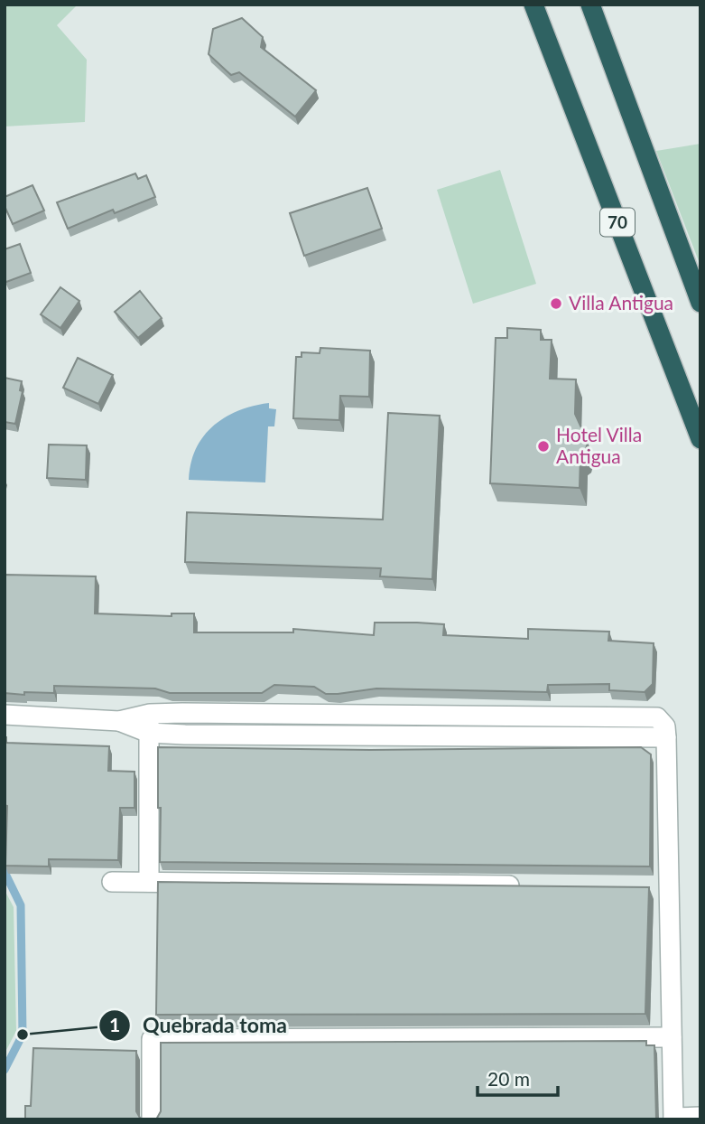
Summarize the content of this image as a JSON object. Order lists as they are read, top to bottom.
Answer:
{
  "streets": {
    "highway": ["70"]
  },
  "places": ["Villa Antigua", "Hotel Villa Antigua", "Quebrada toma"],
  "scale_bar": "20 m"
}
